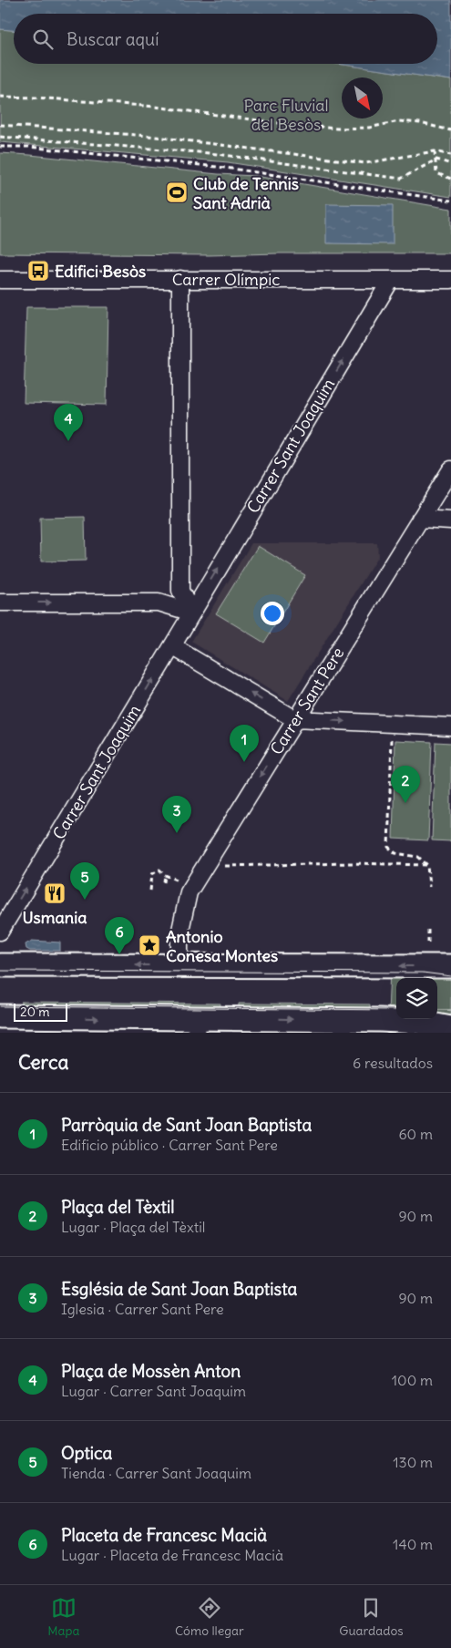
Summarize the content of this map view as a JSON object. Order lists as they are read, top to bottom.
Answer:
{
  "streets": {
    "street": ["Carrer Olímpic", "Carrer Sant Joaquim", "Carrer Sant Pere"]
  },
  "crossings": [
    ["Carrer Olímpic", "Carrer Sant Joaquim"]
  ],
  "one_way": ["Carrer Sant Joaquim", "Carrer Sant Pere"],
  "parks": ["Parc Fluvial del Besòs"],
  "places": {
    "sports": ["Club de Tennis Sant Adrià"],
    "bus stop": ["Edifici Besòs"],
    "restaurant": ["Usmania"],
    "place": ["Antonio Conesa Montes"]
  },
  "scale_bar": "20 m",
  "north": "bottom right",
  "page": {
    "search": "Buscar aquí",
    "pins": [
      "4",
      "1",
      "2",
      "3",
      "5",
      "6"
    ],
    "scale": "20 m",
    "heading": ["Cerca", "6 resultados"],
    "list": [
      {
        "mark": "1",
        "name": "Parròquia de Sant Joan Baptista",
        "note": "Edificio público · Carrer Sant Pere",
        "value": "60 m"
      },
      {
        "mark": "2",
        "name": "Plaça del Tèxtil",
        "note": "Lugar · Plaça del Tèxtil",
        "value": "90 m"
      },
      {
        "mark": "3",
        "name": "Església de Sant Joan Baptista",
        "note": "Iglesia · Carrer Sant Pere",
        "value": "90 m"
      },
      {
        "mark": "4",
        "name": "Plaça de Mossèn Anton",
        "note": "Lugar · Carrer Sant Joaquim",
        "value": "100 m"
      },
      {
        "mark": "5",
        "name": "Optica",
        "note": "Tienda · Carrer Sant Joaquim",
        "value": "130 m"
      },
      {
        "mark": "6",
        "name": "Placeta de Francesc Macià",
        "note": "Lugar · Placeta de Francesc Macià",
        "value": "140 m"
      }
    ],
    "nav": ["Mapa", "Cómo llegar", "Guardados"]
  }
}
